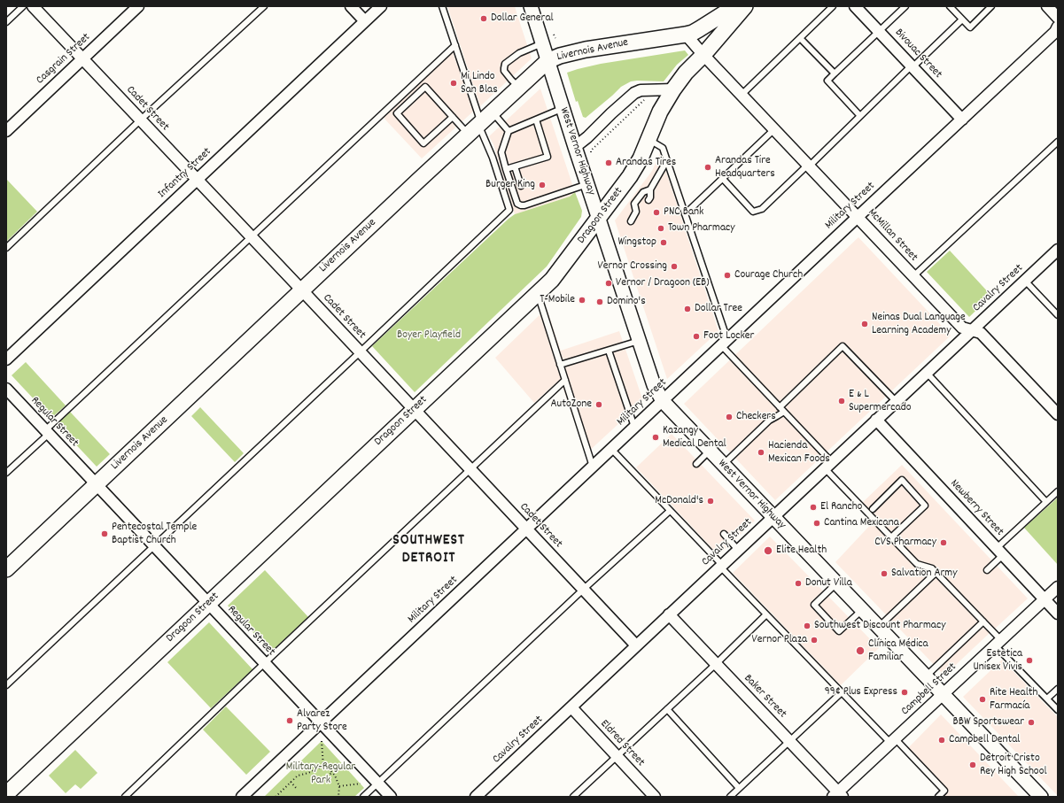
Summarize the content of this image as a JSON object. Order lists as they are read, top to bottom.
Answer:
{
  "streets": {
    "main road": ["Livernois Avenue", "Dragoon Street"],
    "street": [
      "Bivouac Street",
      "Casgrain Street",
      "Cadet Street",
      "West Vernor Highway",
      "Infantry Street",
      "Military Street",
      "McMillan Street",
      "Cavalry Street",
      "Regular Street",
      "Newberry Street",
      "Campbell Street",
      "Baker Street",
      "Eldred Street"
    ]
  },
  "crossings": [
    ["Livernois Avenue", "Cadet Street"],
    ["Livernois Avenue", "West Vernor Highway"],
    ["Livernois Avenue", "McMillan Street"],
    ["Livernois Avenue", "Regular Street"],
    ["Bivouac Street", "Military Street"],
    ["Casgrain Street", "Cadet Street"],
    ["Cadet Street", "Infantry Street"],
    ["Cadet Street", "Military Street"],
    ["Cadet Street", "Dragoon Street"],
    ["Cadet Street", "Cavalry Street"],
    ["West Vernor Highway", "Military Street"],
    ["West Vernor Highway", "Dragoon Street"],
    ["West Vernor Highway", "Cavalry Street"],
    ["West Vernor Highway", "Campbell Street"],
    ["Military Street", "McMillan Street"],
    ["Military Street", "Regular Street"],
    ["Dragoon Street", "McMillan Street"],
    ["Dragoon Street", "Regular Street"],
    ["McMillan Street", "Cavalry Street"],
    ["Cavalry Street", "Newberry Street"],
    ["Cavalry Street", "Baker Street"],
    ["Cavalry Street", "Eldred Street"],
    ["Newberry Street", "Campbell Street"],
    ["Campbell Street", "Baker Street"]
  ],
  "districts": ["SOUTHWEST DETROIT"],
  "parks": ["Boyer Playfield", "Military-Regular Park"],
  "places": [
    "Dollar General",
    "Mi Lindo San Blas",
    "Arandas Tires",
    "Arandas Tire Headquarters",
    "Burger King",
    "PNC Bank",
    "Town Pharmacy",
    "Wingstop",
    "Vernor Crossing",
    "Courage Church",
    "Vernor / Dragoon (EB)",
    "T-Mobile",
    "Domino's",
    "Dollar Tree",
    "Neinas Dual Language Learning Academy",
    "Foot Locker",
    "E & L Supermercado",
    "AutoZone",
    "Checkers",
    "Kazangy Medical Dental",
    "Hacienda Mexican Foods",
    "McDonald's",
    "El Rancho",
    "Cantina Mexicana",
    "Pentecostal Temple Baptist Church",
    "CVS Pharmacy",
    "Elite Health",
    "Salvation Army",
    "Donut Villa",
    "Southwest Discount Pharmacy",
    "Vernor Plaza",
    "Clínica Médica Familiar",
    "Estetica Unisex Vivis",
    "99¢ Plus Express",
    "Rite Health Farmacía",
    "Alvarez Party Store",
    "BBW Sportswear",
    "Campbell Dental",
    "Detroit Cristo Rey High School"
  ]
}
